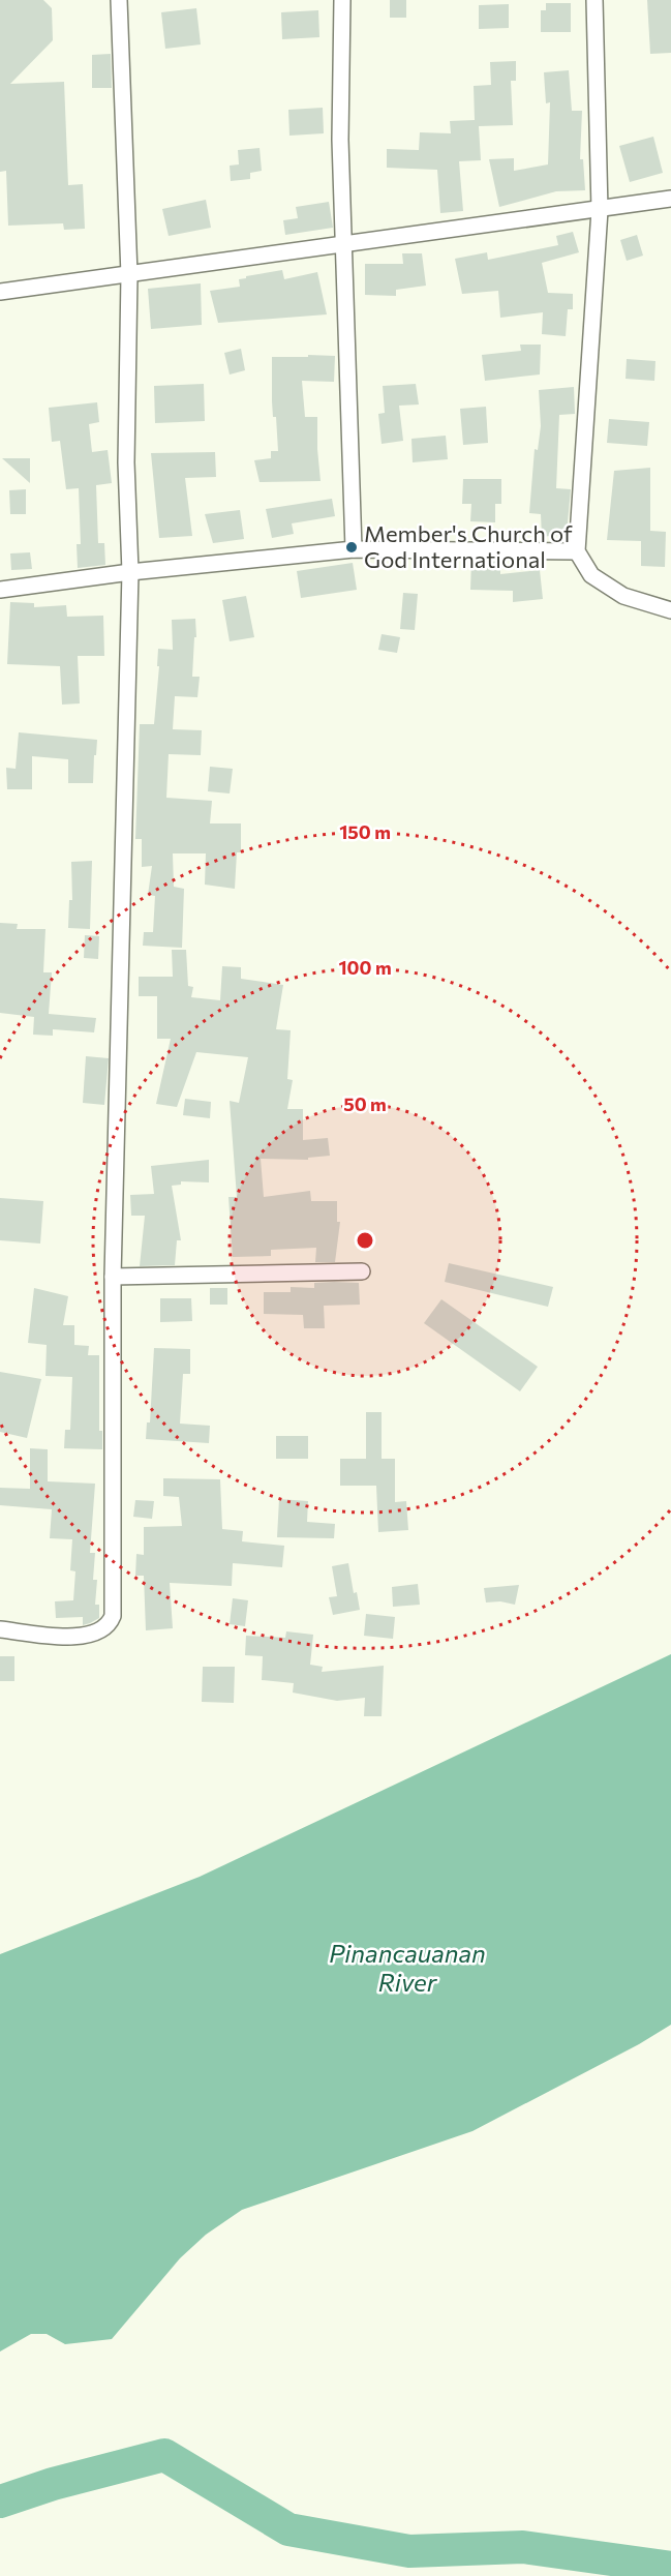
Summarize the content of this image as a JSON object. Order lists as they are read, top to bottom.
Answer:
{
  "water": ["Pinancauanan River"],
  "places": ["Member's Church of God International"],
  "rings": ["150 m", "100 m", "50 m"]
}
